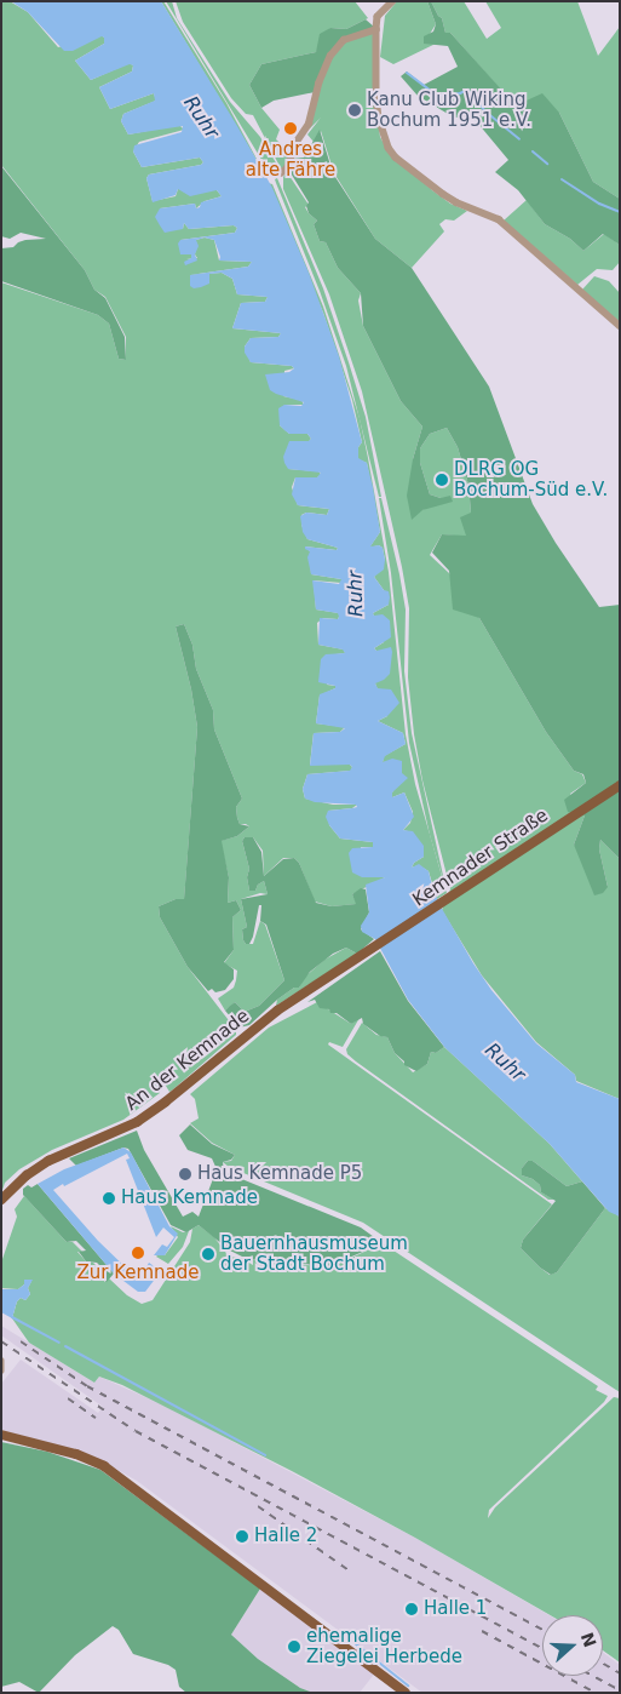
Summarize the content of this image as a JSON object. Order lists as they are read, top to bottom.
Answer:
{
  "streets": {
    "main road": ["Kemnader Straße", "An der Kemnade"]
  },
  "crossings": [
    ["Kemnader Straße", "An der Kemnade"]
  ],
  "water": ["Ruhr"],
  "places": [
    "Kanu Club Wiking Bochum 1951 e.V.",
    "Andres alte Fähre",
    "DLRG OG Bochum-Süd e.V.",
    "Haus Kemnade P5",
    "Haus Kemnade",
    "Zur Kemnade",
    "Bauernhausmuseum der Stadt Bochum",
    "Halle 2",
    "Halle 1",
    "ehemalige Ziegelei Herbede"
  ],
  "north": "right"
}
